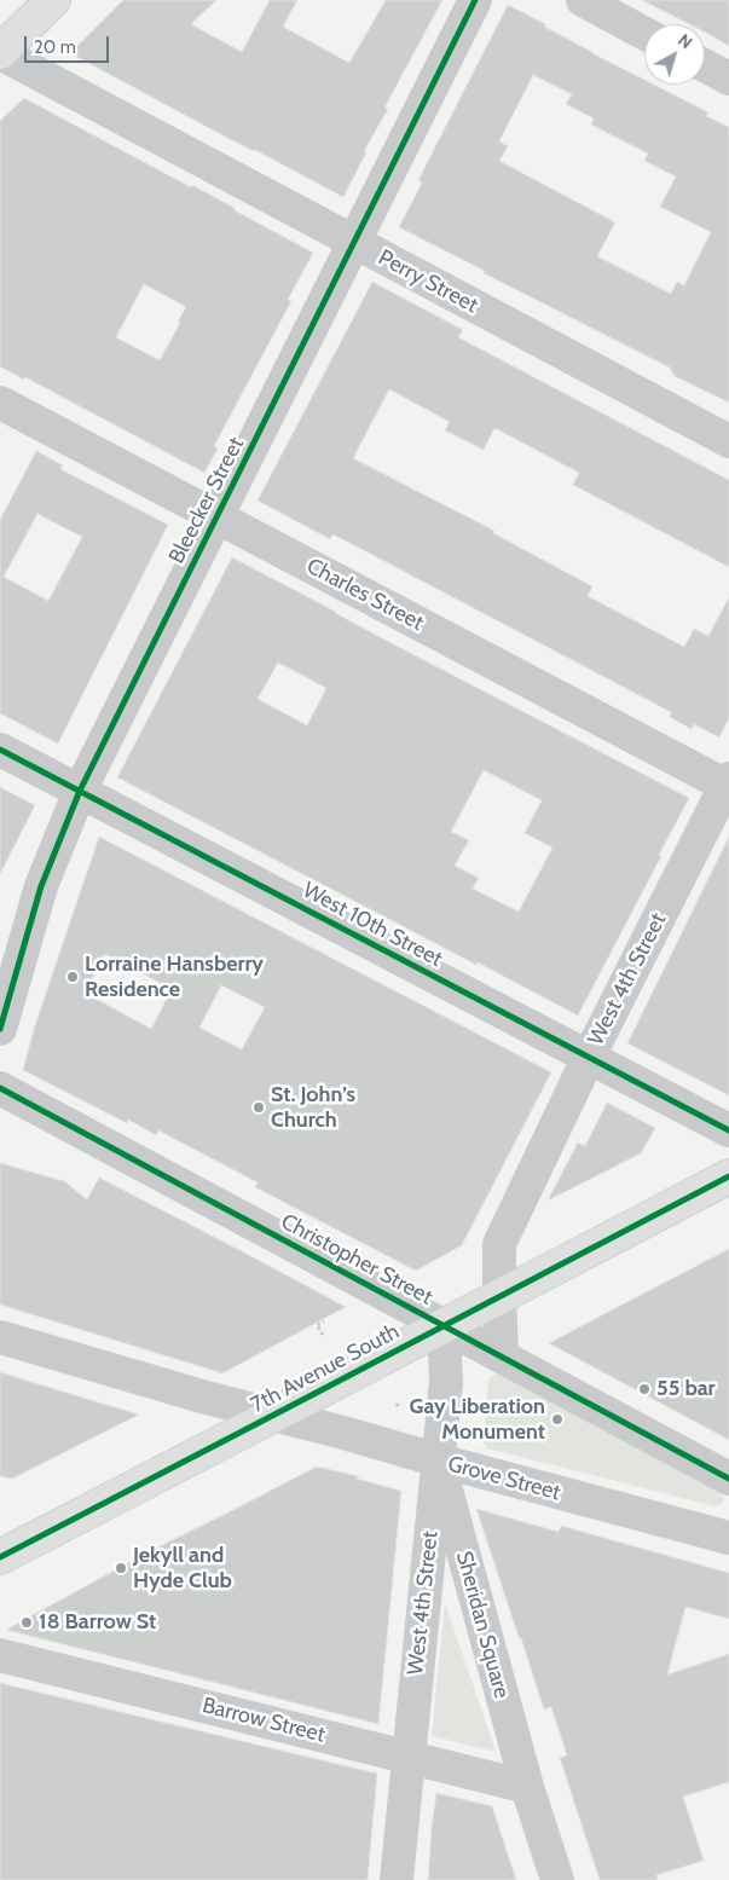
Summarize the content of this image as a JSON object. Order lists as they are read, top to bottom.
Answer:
{
  "streets": {
    "main road": ["7th Avenue South"],
    "street": [
      "Perry Street",
      "Bleecker Street",
      "Charles Street",
      "West 10th Street",
      "West 4th Street",
      "Christopher Street",
      "Grove Street",
      "Sheridan Square",
      "Barrow Street"
    ]
  },
  "crossings": [
    ["Perry Street", "Bleecker Street"],
    ["Bleecker Street", "Charles Street"],
    ["Bleecker Street", "West 10th Street"],
    ["Charles Street", "West 4th Street"],
    ["West 10th Street", "West 4th Street"],
    ["West 4th Street", "Christopher Street"],
    ["West 4th Street", "7th Avenue South"],
    ["West 4th Street", "Grove Street"],
    ["West 4th Street", "Sheridan Square"],
    ["West 4th Street", "Barrow Street"],
    ["Christopher Street", "7th Avenue South"],
    ["7th Avenue South", "Grove Street"],
    ["Grove Street", "Sheridan Square"],
    ["Sheridan Square", "Barrow Street"]
  ],
  "places": [
    "Lorraine Hansberry Residence",
    "St. John’s Church",
    "55 bar",
    "Gay Liberation Monument",
    "Jekyll and Hyde Club",
    "18 Barrow St"
  ],
  "scale_bar": "20 m",
  "north": "top right"
}
